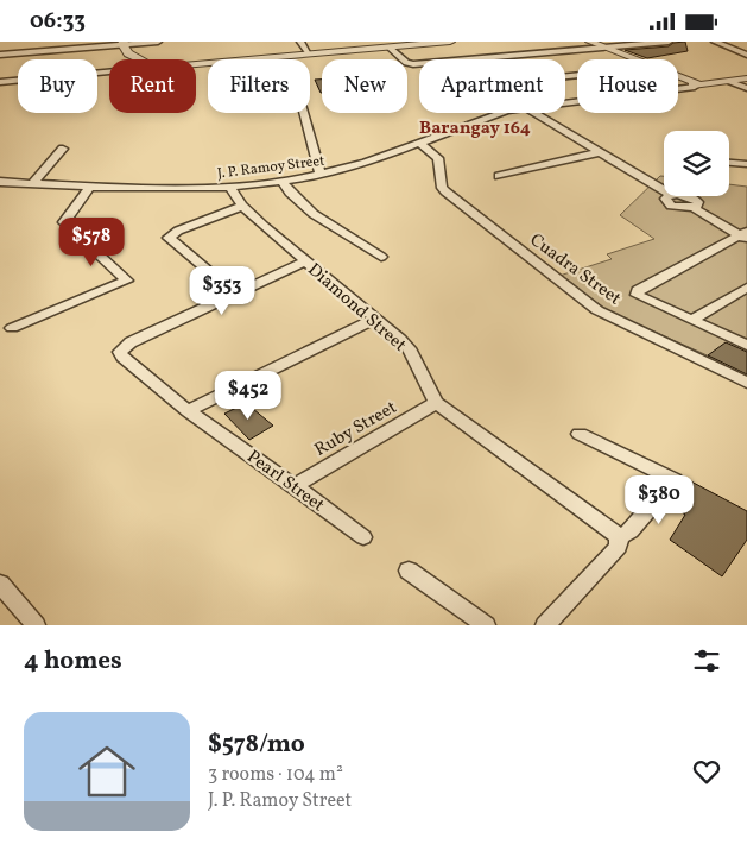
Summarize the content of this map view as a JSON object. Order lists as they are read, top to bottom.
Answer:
{
  "streets": {
    "street": [
      "J. P. Ramoy Street",
      "Cuadra Street",
      "Diamond Street",
      "Ruby Street",
      "Pearl Street"
    ]
  },
  "crossings": [
    ["J. P. Ramoy Street", "Cuadra Street"],
    ["J. P. Ramoy Street", "Diamond Street"],
    ["Diamond Street", "Ruby Street"],
    ["Diamond Street", "Pearl Street"],
    ["Ruby Street", "Pearl Street"]
  ],
  "districts": ["Barangay 164"],
  "page": {
    "status": "06:33",
    "chip": [
      "Buy",
      "Rent",
      "Filters",
      "New",
      "Apartment",
      "House"
    ],
    "price": [
      "$578",
      "$353",
      "$452",
      "$380"
    ],
    "heading": "4 homes",
    "list": [
      {
        "name": "$578/mo",
        "note": "3 rooms · 104 m² · J. P. Ramoy Street"
      }
    ]
  }
}
